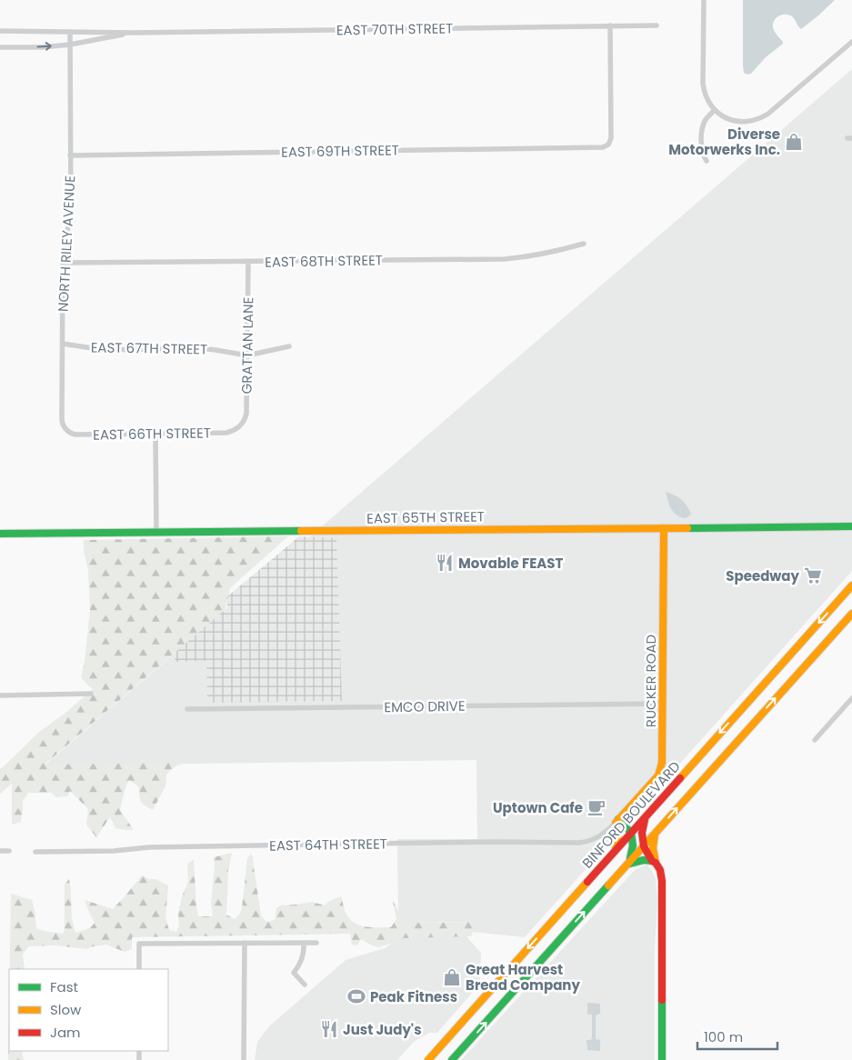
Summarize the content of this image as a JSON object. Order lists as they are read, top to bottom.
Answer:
{
  "streets": {
    "street": [
      "EAST 70TH STREET",
      "EAST 69TH STREET",
      "NORTH RILEY AVENUE",
      "EAST 68TH STREET",
      "GRATTAN LANE",
      "EAST 67TH STREET",
      "EAST 66TH STREET",
      "EAST 65TH STREET",
      "RUCKER ROAD",
      "EMCO DRIVE",
      "BINFORD BOULEVARD",
      "EAST 64TH STREET"
    ]
  },
  "crossings": [
    ["EAST 70TH STREET", "EAST 69TH STREET"],
    ["EAST 70TH STREET", "NORTH RILEY AVENUE"],
    ["EAST 69TH STREET", "NORTH RILEY AVENUE"],
    ["NORTH RILEY AVENUE", "EAST 68TH STREET"],
    ["NORTH RILEY AVENUE", "EAST 67TH STREET"],
    ["NORTH RILEY AVENUE", "EAST 66TH STREET"],
    ["EAST 68TH STREET", "GRATTAN LANE"],
    ["GRATTAN LANE", "EAST 67TH STREET"],
    ["GRATTAN LANE", "EAST 66TH STREET"],
    ["EAST 65TH STREET", "RUCKER ROAD"],
    ["RUCKER ROAD", "EMCO DRIVE"],
    ["RUCKER ROAD", "EAST 64TH STREET"]
  ],
  "places": {
    "shop": ["Diverse Motorwerks Inc.", "Great Harvest Bread Company"],
    "restaurant": ["Movable FEAST", "Just Judy's"],
    "supermarket": ["Speedway"],
    "cafe": ["Uptown Cafe"],
    "sports": ["Peak Fitness"]
  },
  "legend": ["Fast", "Slow", "Jam"],
  "scale_bar": "100 m"
}
